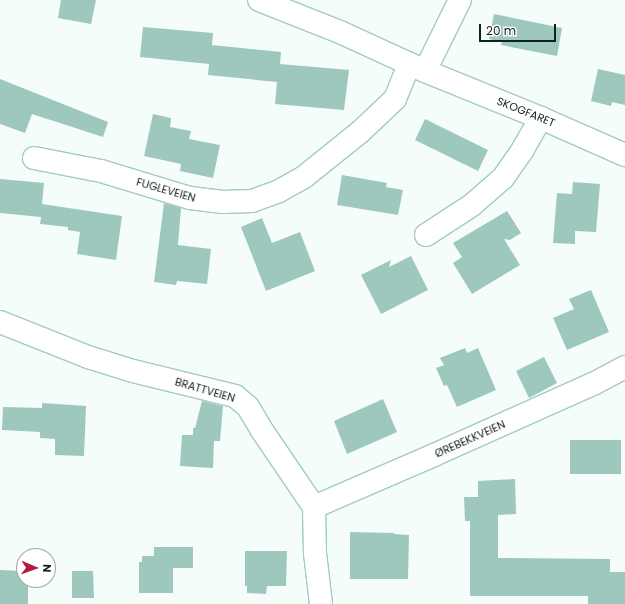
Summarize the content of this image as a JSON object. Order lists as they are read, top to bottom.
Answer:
{
  "streets": {
    "street": [
      "SKOGFARET",
      "FUGLEVEIEN",
      "BRATTVEIEN",
      "ØREBEKKVEIEN"
    ]
  },
  "crossings": [
    ["SKOGFARET", "FUGLEVEIEN"],
    ["BRATTVEIEN", "ØREBEKKVEIEN"]
  ],
  "scale_bar": "20 m",
  "north": "right"
}
